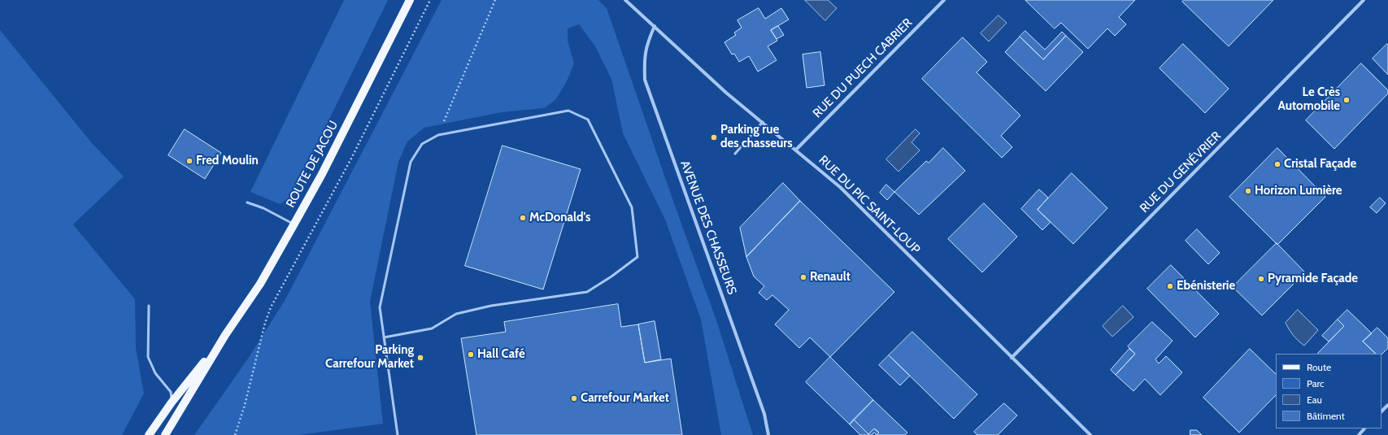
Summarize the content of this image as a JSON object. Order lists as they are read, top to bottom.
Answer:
{
  "streets": {
    "main road": ["ROUTE DE JACOU"],
    "street": [
      "RUE DU PUECH CABRIER",
      "RUE DU GENÉVRIER",
      "RUE DU PIC SAINT-LOUP",
      "AVENUE DES CHASSEURS"
    ]
  },
  "crossings": [
    ["RUE DU PUECH CABRIER", "RUE DU PIC SAINT-LOUP"],
    ["RUE DU GENÉVRIER", "RUE DU PIC SAINT-LOUP"],
    ["RUE DU PIC SAINT-LOUP", "AVENUE DES CHASSEURS"]
  ],
  "places": [
    "Le Crès Automobile",
    "Parking rue des chasseurs",
    "Fred Moulin",
    "Cristal Façade",
    "Horizon Lumière",
    "McDonald's",
    "Renault",
    "Pyramide Façade",
    "Ebénisterie",
    "Hall Café",
    "Parking Carrefour Market",
    "Carrefour Market"
  ],
  "legend": [
    "Route",
    "Parc",
    "Eau",
    "Bâtiment"
  ]
}
